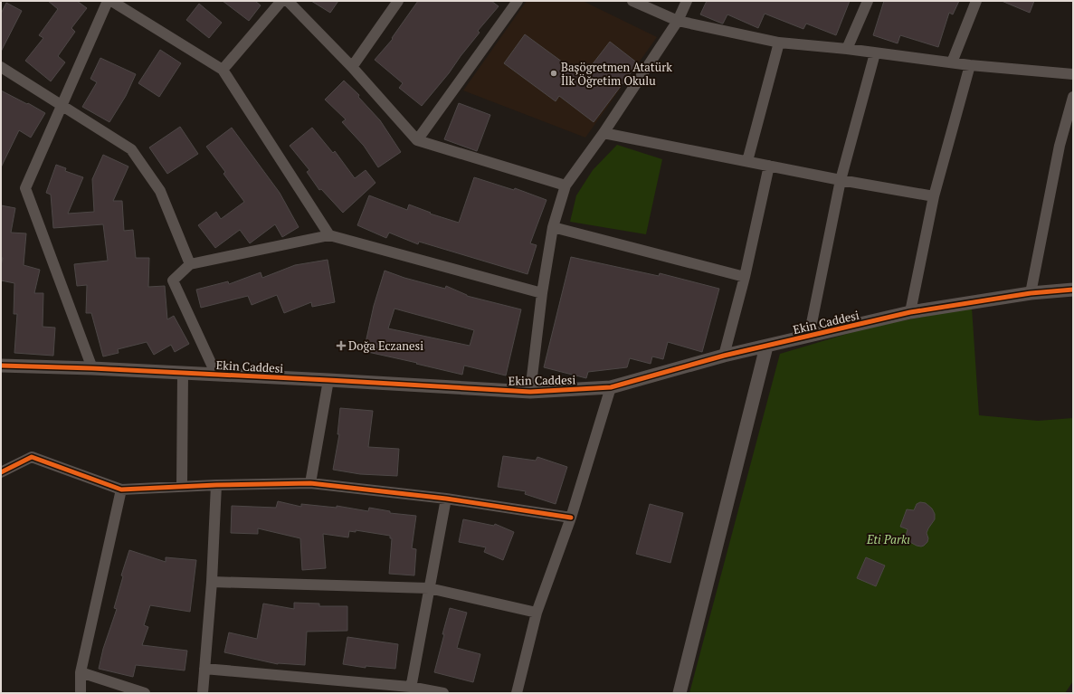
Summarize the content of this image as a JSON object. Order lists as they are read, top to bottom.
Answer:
{
  "streets": {
    "street": ["Ekin Caddesi"]
  },
  "parks": ["Eti Parkı"],
  "places": {
    "other": ["Başögretmen Atatürk İlk Öğretim Okulu"],
    "health": ["Doğa Eczanesi"]
  }
}
